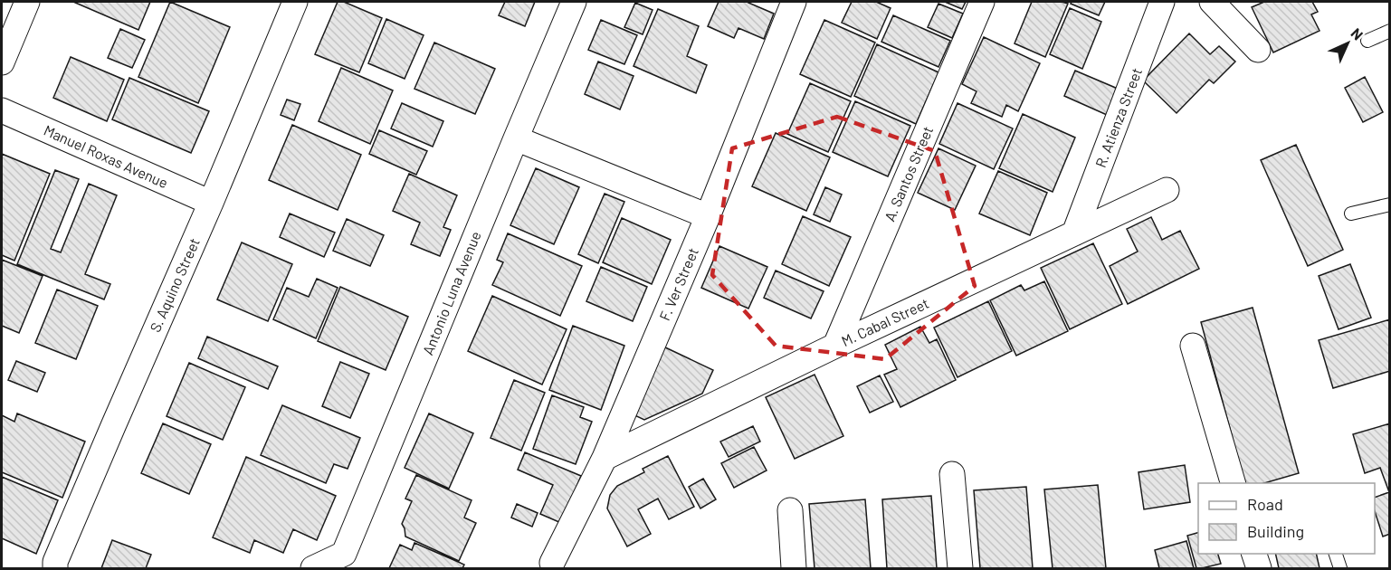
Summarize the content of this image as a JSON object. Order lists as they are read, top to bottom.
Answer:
{
  "streets": {
    "street": [
      "R. Atienza Street",
      "Manuel Roxas Avenue",
      "A. Santos Street",
      "F. Ver Street",
      "S. Aquino Street",
      "Antonio Luna Avenue",
      "M. Cabal Street"
    ]
  },
  "crossings": [
    ["R. Atienza Street", "M. Cabal Street"],
    ["Manuel Roxas Avenue", "S. Aquino Street"],
    ["A. Santos Street", "M. Cabal Street"],
    ["F. Ver Street", "M. Cabal Street"]
  ],
  "legend": ["Road", "Building"],
  "north": "top right"
}
